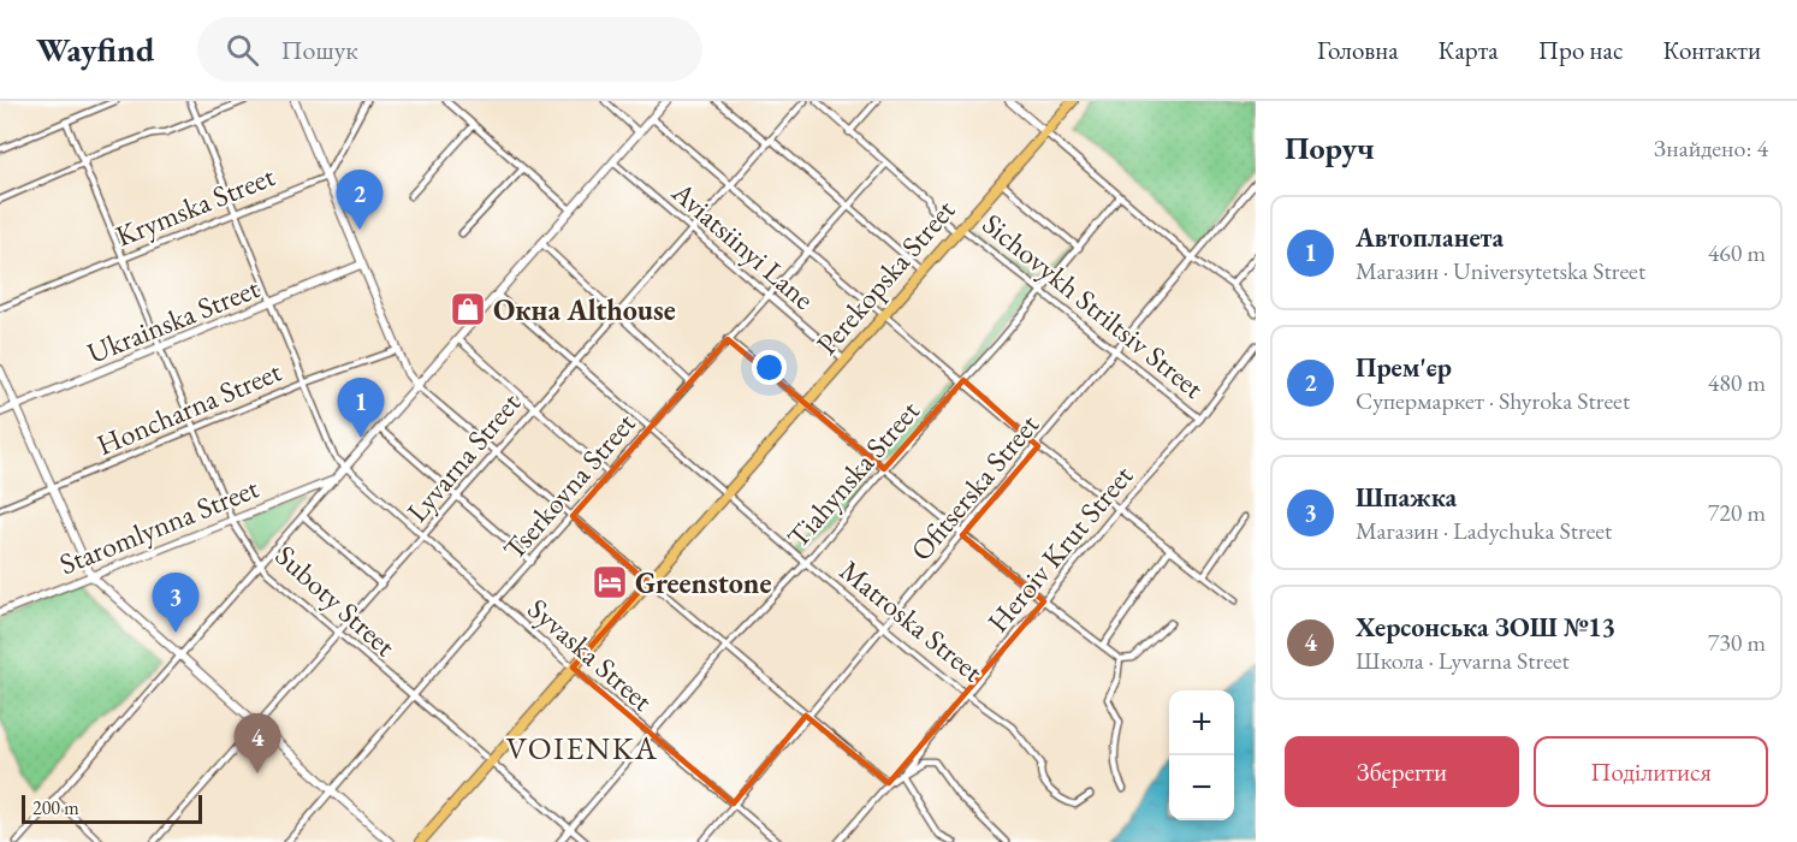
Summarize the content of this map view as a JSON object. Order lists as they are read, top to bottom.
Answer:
{
  "streets": {
    "main road": ["Perekopska Street"],
    "street": [
      "Krymska Street",
      "Aviatsiinyi Lane",
      "Sichovykh Striltsiv Street",
      "Ukrainska Street",
      "Honcharna Street",
      "Lyvarna Street",
      "Tiahynska Street",
      "Tserkovna Street",
      "Ofitserska Street",
      "Staromlynna Street",
      "Heroiv Krut Street",
      "Suboty Street",
      "Matroska Street",
      "Syvaska Street"
    ]
  },
  "crossings": [
    ["Krymska Street", "Suboty Street"],
    ["Krymska Street", "Syvaska Street"],
    ["Aviatsiinyi Lane", "Perekopska Street"],
    ["Aviatsiinyi Lane", "Lyvarna Street"],
    ["Aviatsiinyi Lane", "Tserkovna Street"],
    ["Perekopska Street", "Sichovykh Striltsiv Street"],
    ["Perekopska Street", "Suboty Street"],
    ["Perekopska Street", "Matroska Street"],
    ["Perekopska Street", "Syvaska Street"],
    ["Sichovykh Striltsiv Street", "Tiahynska Street"],
    ["Sichovykh Striltsiv Street", "Tserkovna Street"],
    ["Sichovykh Striltsiv Street", "Ofitserska Street"],
    ["Sichovykh Striltsiv Street", "Heroiv Krut Street"],
    ["Ukrainska Street", "Suboty Street"],
    ["Ukrainska Street", "Syvaska Street"],
    ["Honcharna Street", "Suboty Street"],
    ["Honcharna Street", "Syvaska Street"],
    ["Lyvarna Street", "Suboty Street"],
    ["Lyvarna Street", "Matroska Street"],
    ["Lyvarna Street", "Syvaska Street"],
    ["Tiahynska Street", "Suboty Street"],
    ["Tiahynska Street", "Matroska Street"],
    ["Tiahynska Street", "Syvaska Street"],
    ["Tserkovna Street", "Suboty Street"],
    ["Tserkovna Street", "Matroska Street"],
    ["Tserkovna Street", "Syvaska Street"],
    ["Ofitserska Street", "Matroska Street"],
    ["Ofitserska Street", "Syvaska Street"],
    ["Staromlynna Street", "Suboty Street"],
    ["Heroiv Krut Street", "Matroska Street"]
  ],
  "districts": ["VOIENKA"],
  "places": {
    "shop": ["Окна Althouse"],
    "hotel": ["Greenstone"]
  },
  "scale_bar": "200 m",
  "page": {
    "header": "Wayfind",
    "search": "Пошук",
    "nav": [
      "Головна",
      "Карта",
      "Про нас",
      "Контакти"
    ],
    "heading": ["Поруч", "Знайдено: 4"],
    "pins": [
      "2",
      "1",
      "3",
      "4"
    ],
    "list": [
      {
        "mark": "1",
        "name": "Автопланета",
        "note": "Магазин · Universytetska Street",
        "value": "460 m"
      },
      {
        "mark": "2",
        "name": "Прем'єр",
        "note": "Супермаркет · Shyroka Street",
        "value": "480 m"
      },
      {
        "mark": "3",
        "name": "Шпажка",
        "note": "Магазин · Ladychuka Street",
        "value": "720 m"
      },
      {
        "mark": "4",
        "name": "Херсонська ЗОШ №13",
        "note": "Школа · Lyvarna Street",
        "value": "730 m"
      }
    ],
    "map_buttons": ["+", "−"],
    "buttons": ["Зберегти", "Поділитися"],
    "scale": "200 m"
  }
}
